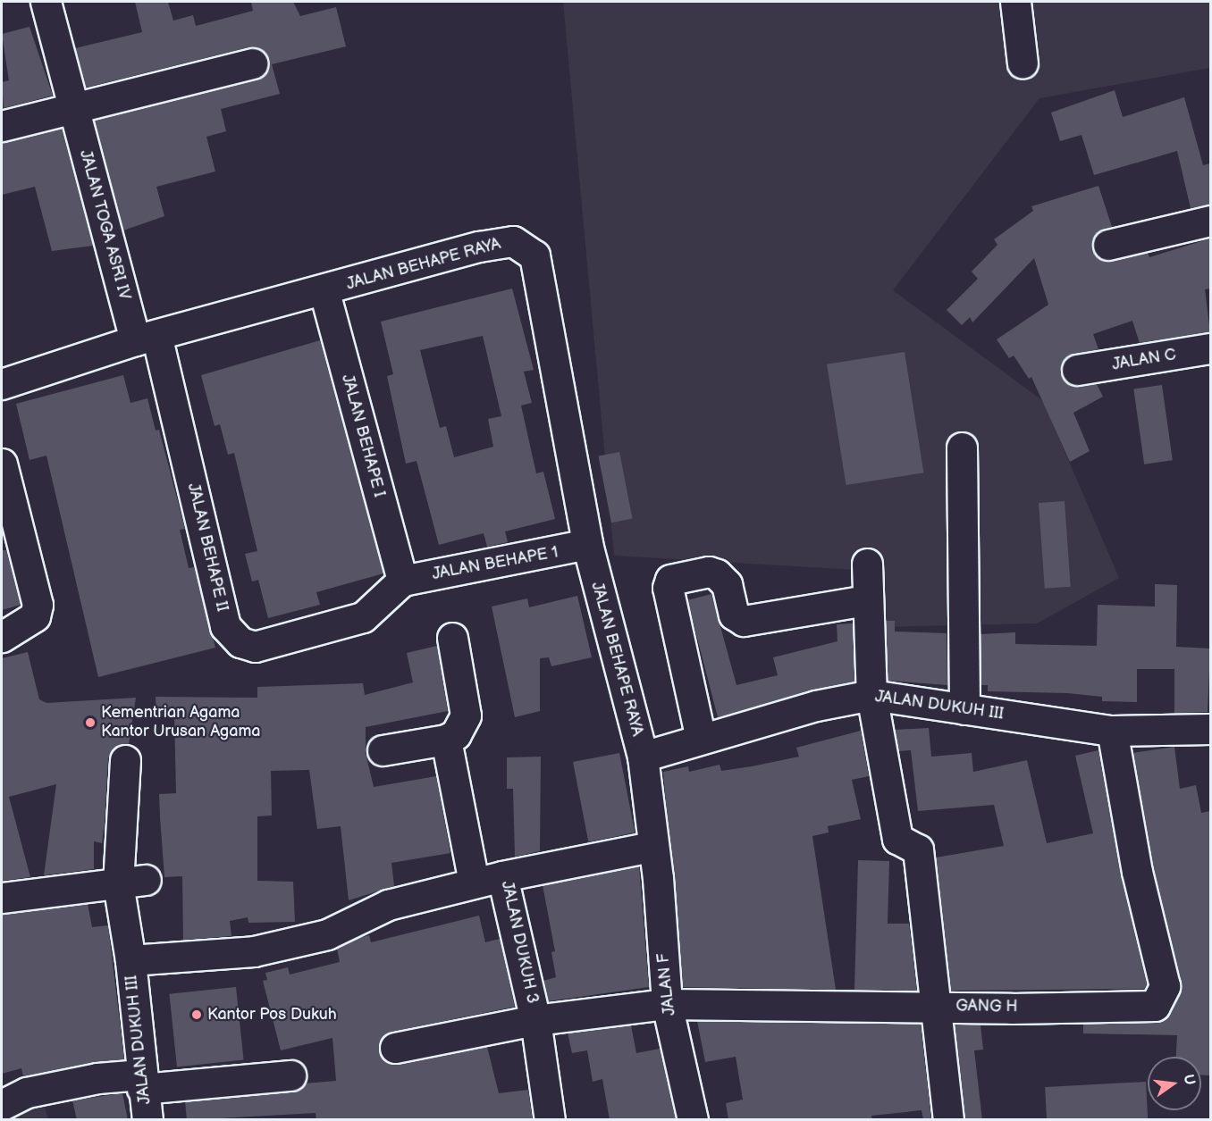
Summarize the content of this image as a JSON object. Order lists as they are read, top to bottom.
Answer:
{
  "streets": {
    "street": [
      "JALAN TOGA ASRI IV",
      "JALAN BEHAPE RAYA",
      "JALAN C",
      "JALAN BEHAPE I",
      "JALAN BEHAPE II",
      "JALAN BEHAPE 1",
      "JALAN DUKUH III",
      "JALAN DUKUH 3",
      "JALAN F",
      "GANG H"
    ]
  },
  "crossings": [
    ["JALAN TOGA ASRI IV", "JALAN BEHAPE RAYA"],
    ["JALAN TOGA ASRI IV", "JALAN BEHAPE II"],
    ["JALAN BEHAPE RAYA", "JALAN BEHAPE I"],
    ["JALAN BEHAPE RAYA", "JALAN BEHAPE II"],
    ["JALAN BEHAPE RAYA", "JALAN BEHAPE 1"],
    ["JALAN BEHAPE RAYA", "JALAN DUKUH III"],
    ["JALAN BEHAPE I", "JALAN BEHAPE II"],
    ["JALAN BEHAPE I", "JALAN BEHAPE 1"],
    ["JALAN BEHAPE II", "JALAN BEHAPE 1"],
    ["JALAN DUKUH III", "JALAN DUKUH 3"],
    ["JALAN DUKUH III", "GANG H"],
    ["JALAN DUKUH 3", "JALAN F"],
    ["JALAN DUKUH 3", "GANG H"],
    ["JALAN F", "GANG H"]
  ],
  "places": ["Kementrian Agama Kantor Urusan Agama", "Kantor Pos Dukuh"],
  "north": "right"
}
